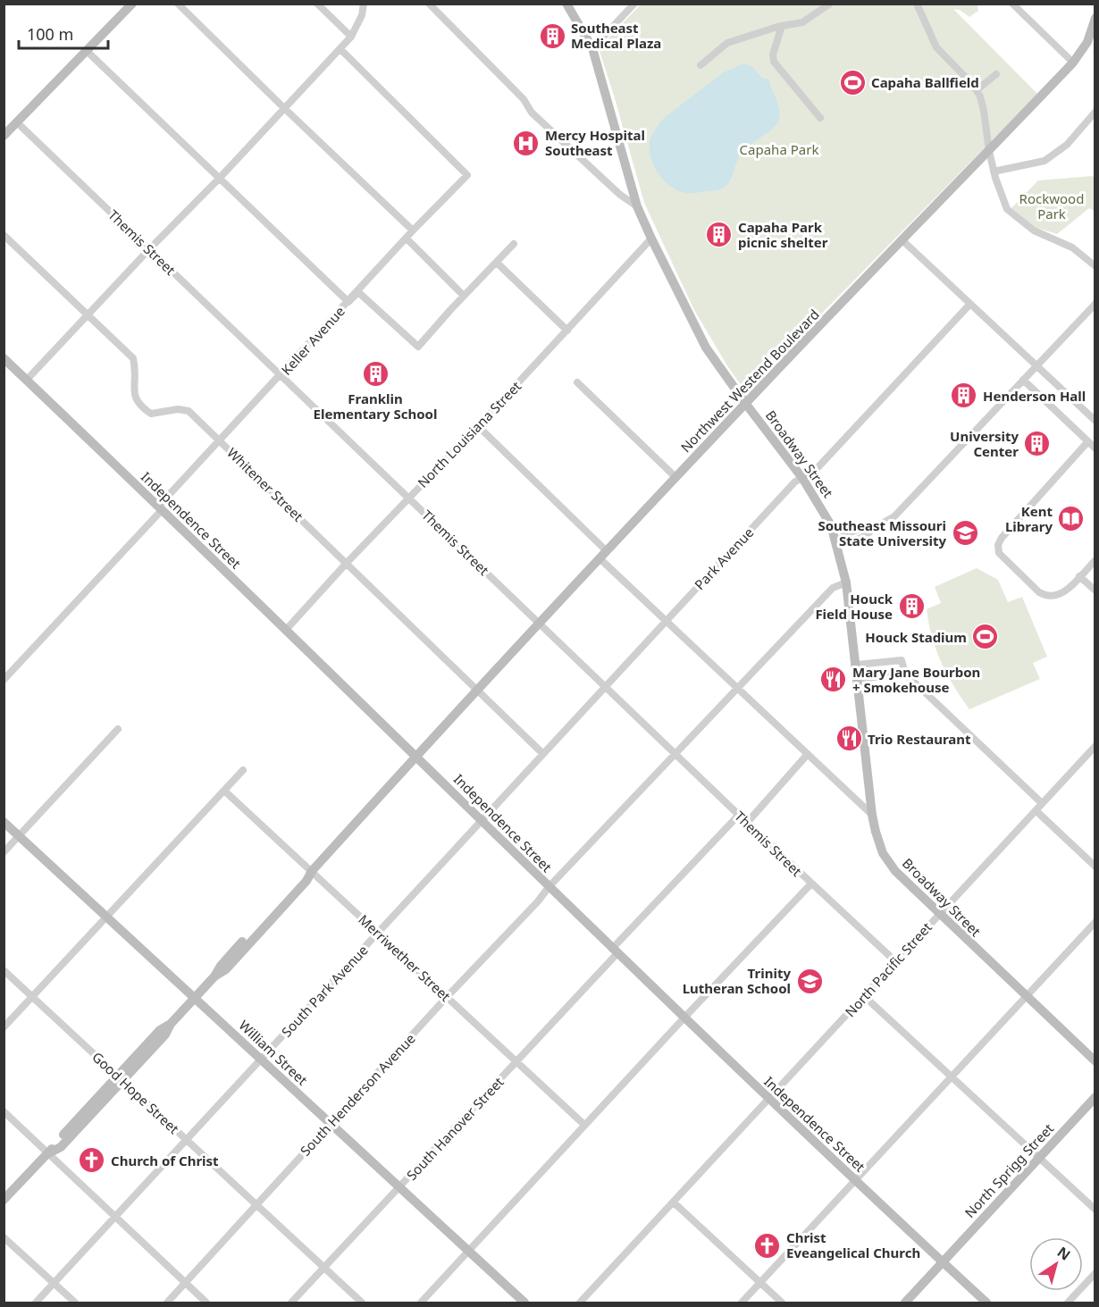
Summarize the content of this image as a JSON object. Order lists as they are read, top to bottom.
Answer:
{
  "streets": {
    "street": [
      "Themis Street",
      "Keller Avenue",
      "Northwest Westend Boulevard",
      "North Louisiana Street",
      "Broadway Street",
      "Whitener Street",
      "Independence Street",
      "Park Avenue",
      "Merriwether Street",
      "North Pacific Street",
      "South Park Avenue",
      "William Street",
      "Good Hope Street",
      "South Henderson Avenue",
      "South Hanover Street",
      "North Sprigg Street"
    ]
  },
  "crossings": [
    ["Themis Street", "Keller Avenue"],
    ["Themis Street", "Northwest Westend Boulevard"],
    ["Themis Street", "North Louisiana Street"],
    ["Themis Street", "Park Avenue"],
    ["Themis Street", "North Pacific Street"],
    ["Themis Street", "South Henderson Avenue"],
    ["Themis Street", "South Hanover Street"],
    ["Keller Avenue", "Whitener Street"],
    ["Keller Avenue", "Independence Street"],
    ["Northwest Westend Boulevard", "Broadway Street"],
    ["Northwest Westend Boulevard", "Whitener Street"],
    ["Northwest Westend Boulevard", "Independence Street"],
    ["Northwest Westend Boulevard", "Merriwether Street"],
    ["Northwest Westend Boulevard", "William Street"],
    ["Northwest Westend Boulevard", "Good Hope Street"],
    ["North Louisiana Street", "Broadway Street"],
    ["North Louisiana Street", "Whitener Street"],
    ["North Louisiana Street", "Independence Street"],
    ["Broadway Street", "Park Avenue"],
    ["Broadway Street", "North Pacific Street"],
    ["Broadway Street", "South Henderson Avenue"],
    ["Whitener Street", "Park Avenue"],
    ["Independence Street", "Park Avenue"],
    ["Independence Street", "North Pacific Street"],
    ["Independence Street", "South Park Avenue"],
    ["Independence Street", "South Henderson Avenue"],
    ["Independence Street", "South Hanover Street"],
    ["Independence Street", "North Sprigg Street"],
    ["Park Avenue", "South Park Avenue"],
    ["Merriwether Street", "South Park Avenue"],
    ["Merriwether Street", "South Henderson Avenue"],
    ["Merriwether Street", "South Hanover Street"],
    ["South Park Avenue", "William Street"],
    ["South Park Avenue", "Good Hope Street"],
    ["William Street", "South Henderson Avenue"],
    ["William Street", "South Hanover Street"],
    ["Good Hope Street", "South Henderson Avenue"],
    ["Good Hope Street", "South Hanover Street"]
  ],
  "parks": ["Capaha Park", "Rockwood Park"],
  "places": {
    "building": [
      "Southeast Medical Plaza",
      "Capaha Park picnic shelter",
      "Franklin Elementary School",
      "Henderson Hall",
      "University Center",
      "Houck Field House"
    ],
    "sports": ["Capaha Ballfield", "Houck Stadium"],
    "hospital": ["Mercy Hospital Southeast"],
    "library": ["Kent Library"],
    "school or university": ["Southeast Missouri State University", "Trinity Lutheran School"],
    "restaurant": ["Mary Jane Bourbon + Smokehouse", "Trio Restaurant"],
    "church": ["Church of Christ", "Christ Eveangelical Church"]
  },
  "scale_bar": "100 m",
  "north": "top right"
}
